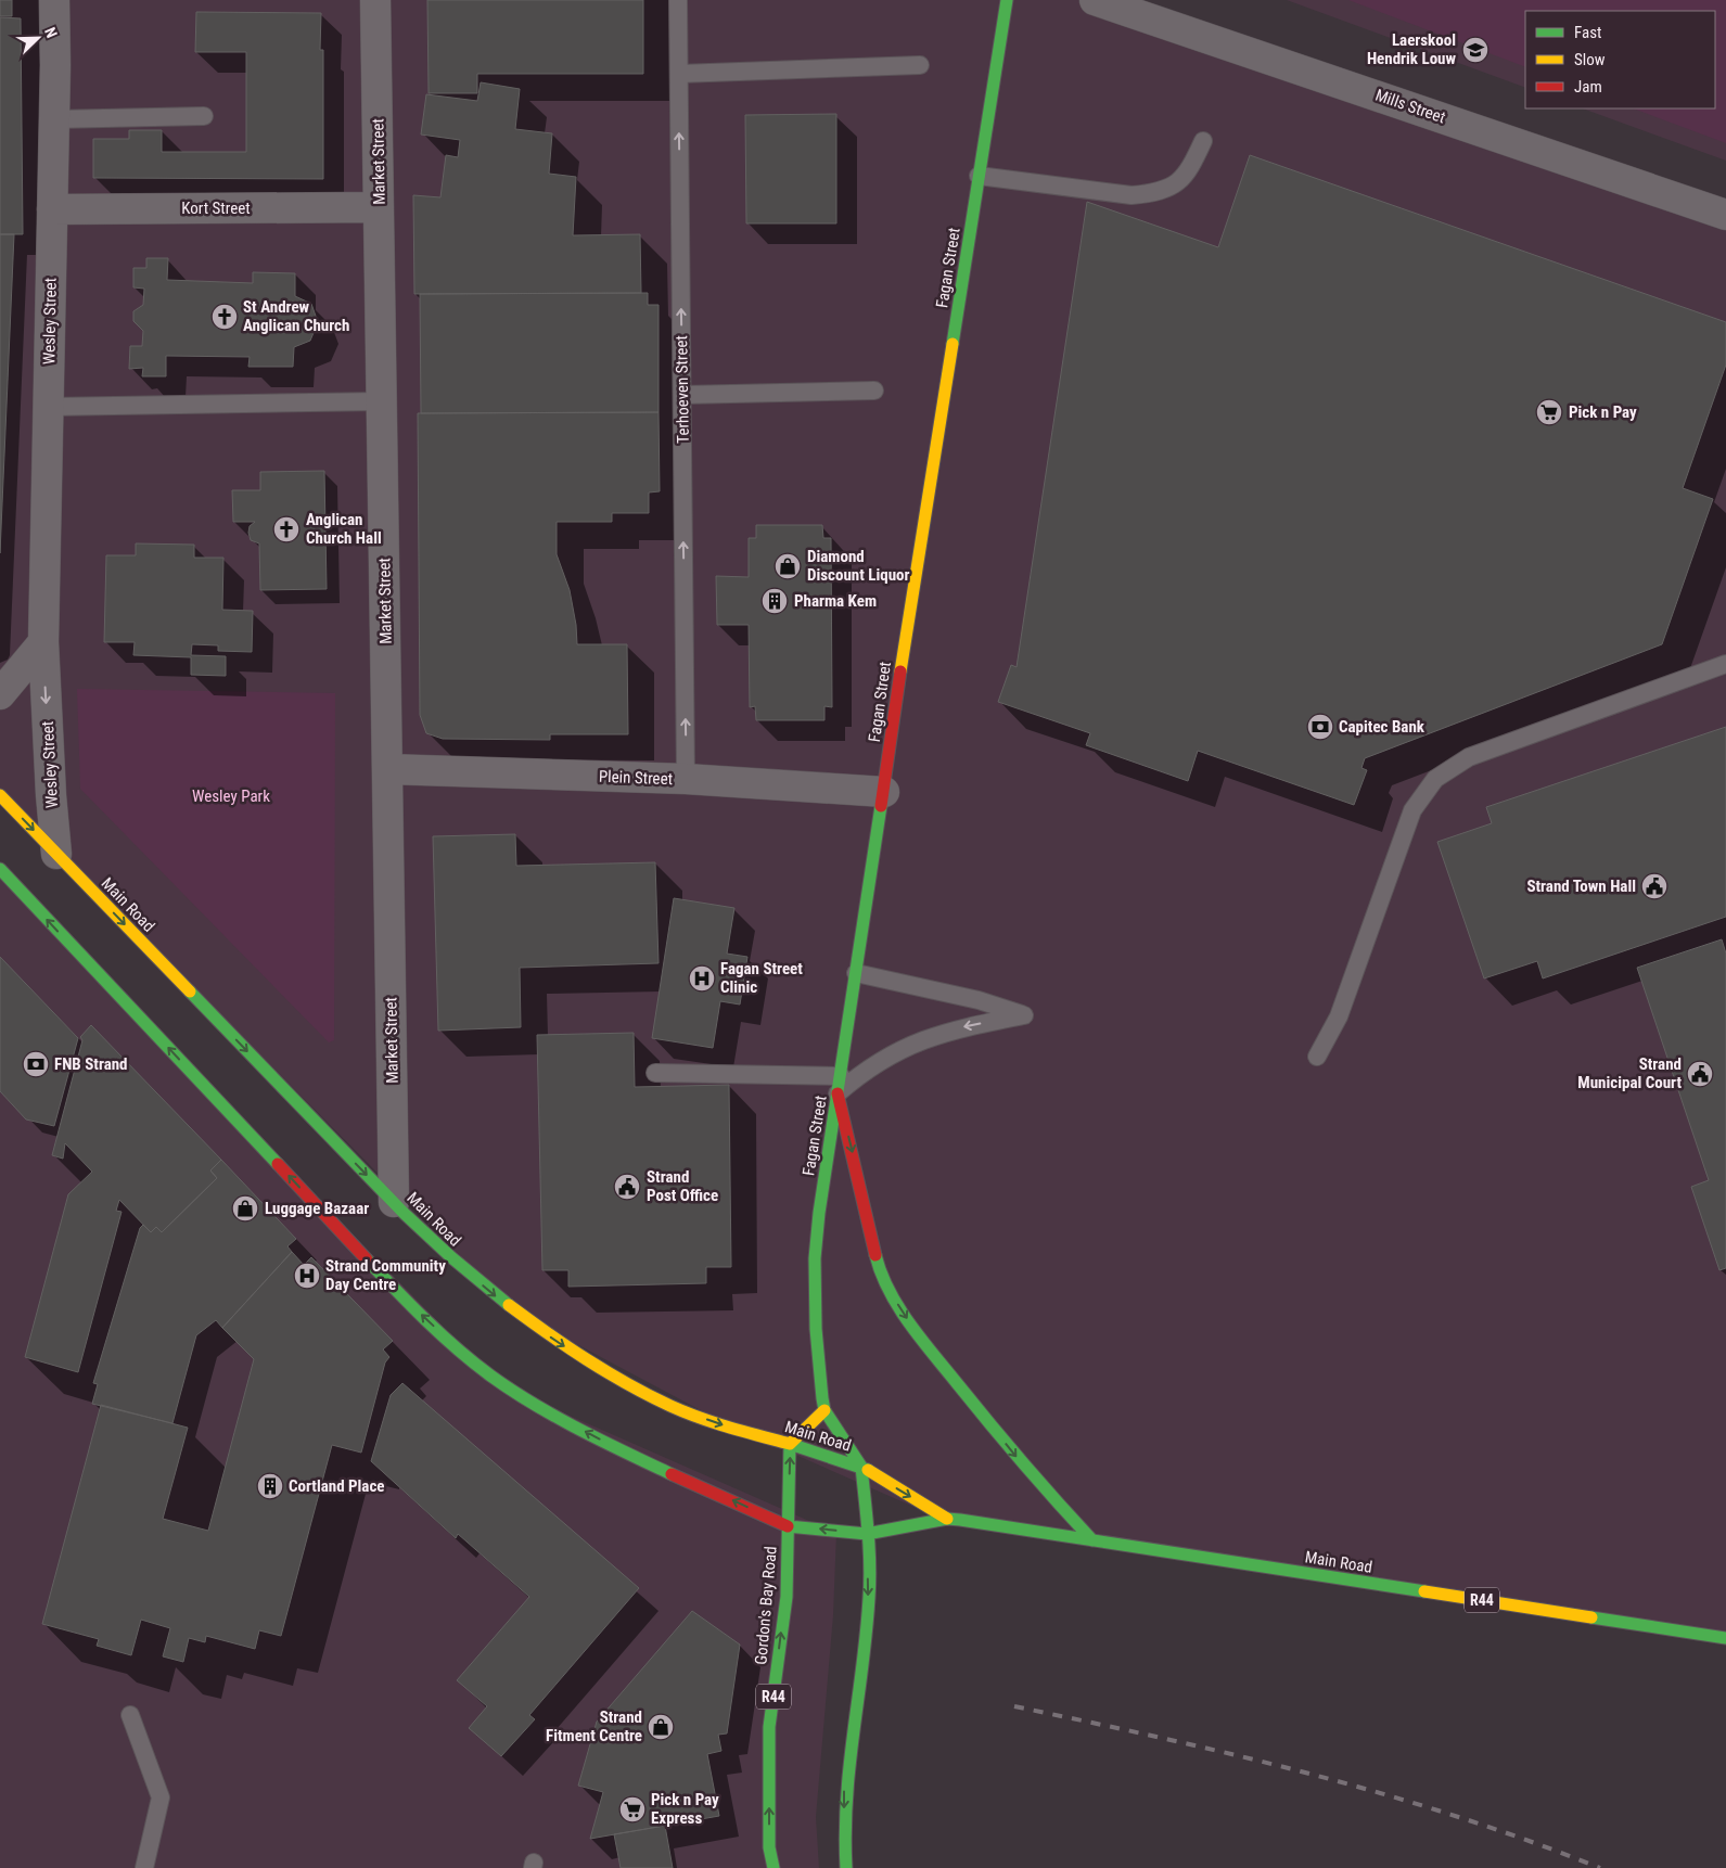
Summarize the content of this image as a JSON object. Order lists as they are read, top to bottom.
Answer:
{
  "streets": {
    "main road": [
      "Fagan Street",
      "Main Road",
      "R44",
      "Gordon's Bay Road"
    ],
    "street": [
      "Mills Street",
      "Market Street",
      "Kort Street",
      "Wesley Street",
      "Plein Street"
    ],
    "lane": ["Terhoeven Street"]
  },
  "crossings": [
    ["Market Street", "Kort Street"],
    ["Market Street", "Plein Street"],
    ["Market Street", "Main Road"],
    ["Kort Street", "Wesley Street"],
    ["Fagan Street", "Plein Street"],
    ["Fagan Street", "Main Road"],
    ["Wesley Street", "Main Road"],
    ["Terhoeven Street", "Plein Street"],
    ["Main Road", "Gordon's Bay Road"]
  ],
  "one_way": ["Terhoeven Street"],
  "parks": ["Wesley Park"],
  "places": {
    "school or university": ["Laerskool Hendrik Louw"],
    "church": ["St Andrew Anglican Church", "Anglican Church Hall"],
    "supermarket": ["Pick n Pay", "Pick n Pay Express"],
    "shop": ["Diamond Discount Liquor", "Luggage Bazaar", "Strand Fitment Centre"],
    "building": ["Pharma Kem", "Cortland Place"],
    "bank": ["Capitec Bank", "FNB Strand"],
    "public building": ["Strand Town Hall", "Strand Municipal Court", "Strand Post Office"],
    "hospital": ["Fagan Street Clinic", "Strand Community Day Centre"]
  },
  "legend": ["Fast", "Slow", "Jam"],
  "north": "top right"
}
